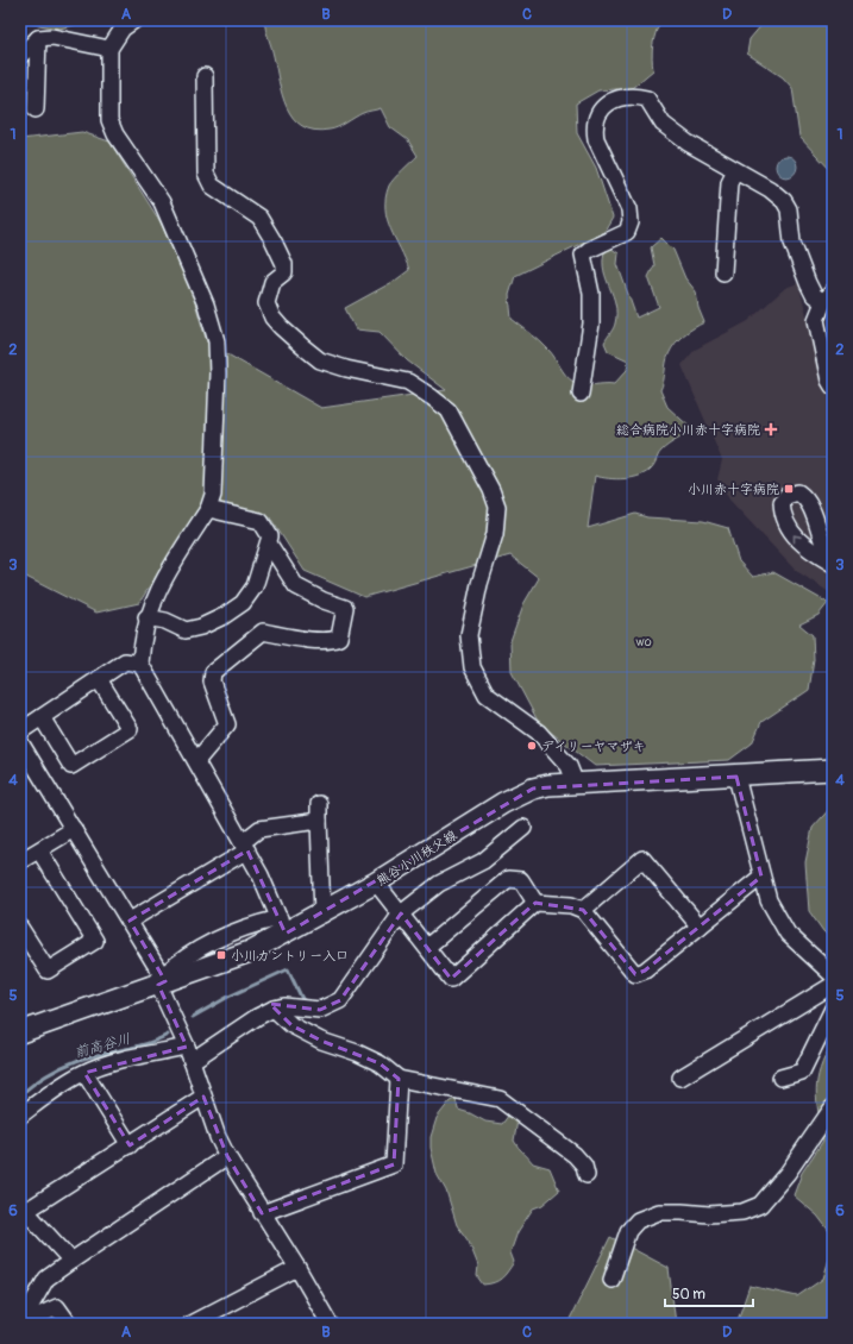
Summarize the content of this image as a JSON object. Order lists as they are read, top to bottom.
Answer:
{
  "streets": {
    "main road": ["熊谷小川秩父線"]
  },
  "water": ["前高谷川"],
  "parks": ["wo"],
  "places": {
    "health": ["総合病院小川赤十字病院"],
    "transit": ["小川赤十字病院", "小川カントリー入口"],
    "other": ["デイリーヤマザキ"]
  },
  "scale_bar": "50 m",
  "grid": {
    "columns": [
      "A",
      "B",
      "C",
      "D"
    ],
    "rows": [
      "1",
      "2",
      "3",
      "4",
      "5",
      "6"
    ]
  }
}
